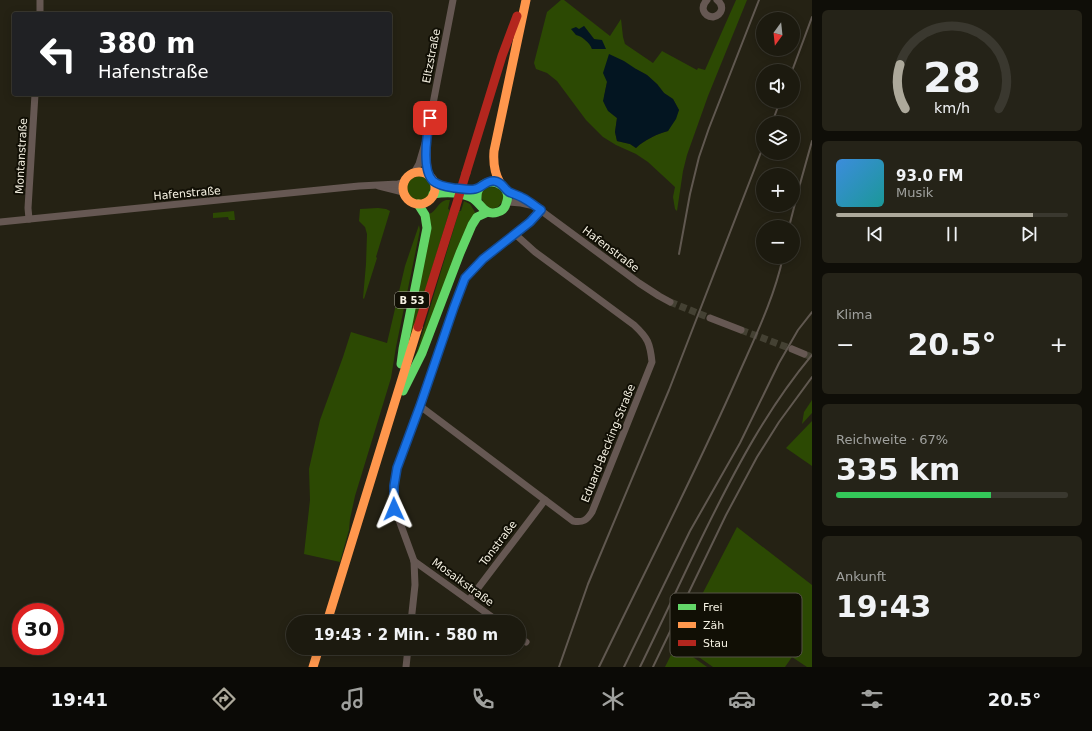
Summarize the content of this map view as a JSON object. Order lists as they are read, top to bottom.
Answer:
{
  "streets": {
    "main road": ["B 53"],
    "street": [
      "Eltzstraße",
      "Montanstraße",
      "Hafenstraße",
      "Eduard-Becking-Straße",
      "Tonstraße",
      "Mosaikstraße"
    ]
  },
  "crossings": [
    ["Eltzstraße", "Hafenstraße"],
    ["Eltzstraße", "B 53"],
    ["Montanstraße", "Hafenstraße"],
    ["Hafenstraße", "B 53"],
    ["Eduard-Becking-Straße", "Tonstraße"],
    ["Tonstraße", "Mosaikstraße"]
  ],
  "legend": ["Frei", "Zäh", "Stau"],
  "north": "bottom",
  "page": {
    "map_buttons": ["+", "−"],
    "turn": ["380 m", "Hafenstraße"],
    "song": ["93.0 FM", "Musik"],
    "tile": [
      "Klima",
      ["Reichweite · 67%", "335 km"],
      ["Ankunft", "19:43"]
    ],
    "heat": ["−", "20.5°", "+"],
    "limit": "30",
    "trip": "19:43 · 2 Min. · 580 m",
    "tabs": ["19:41", "20.5°"],
    "gauge": ["28", "km/h"]
  }
}
